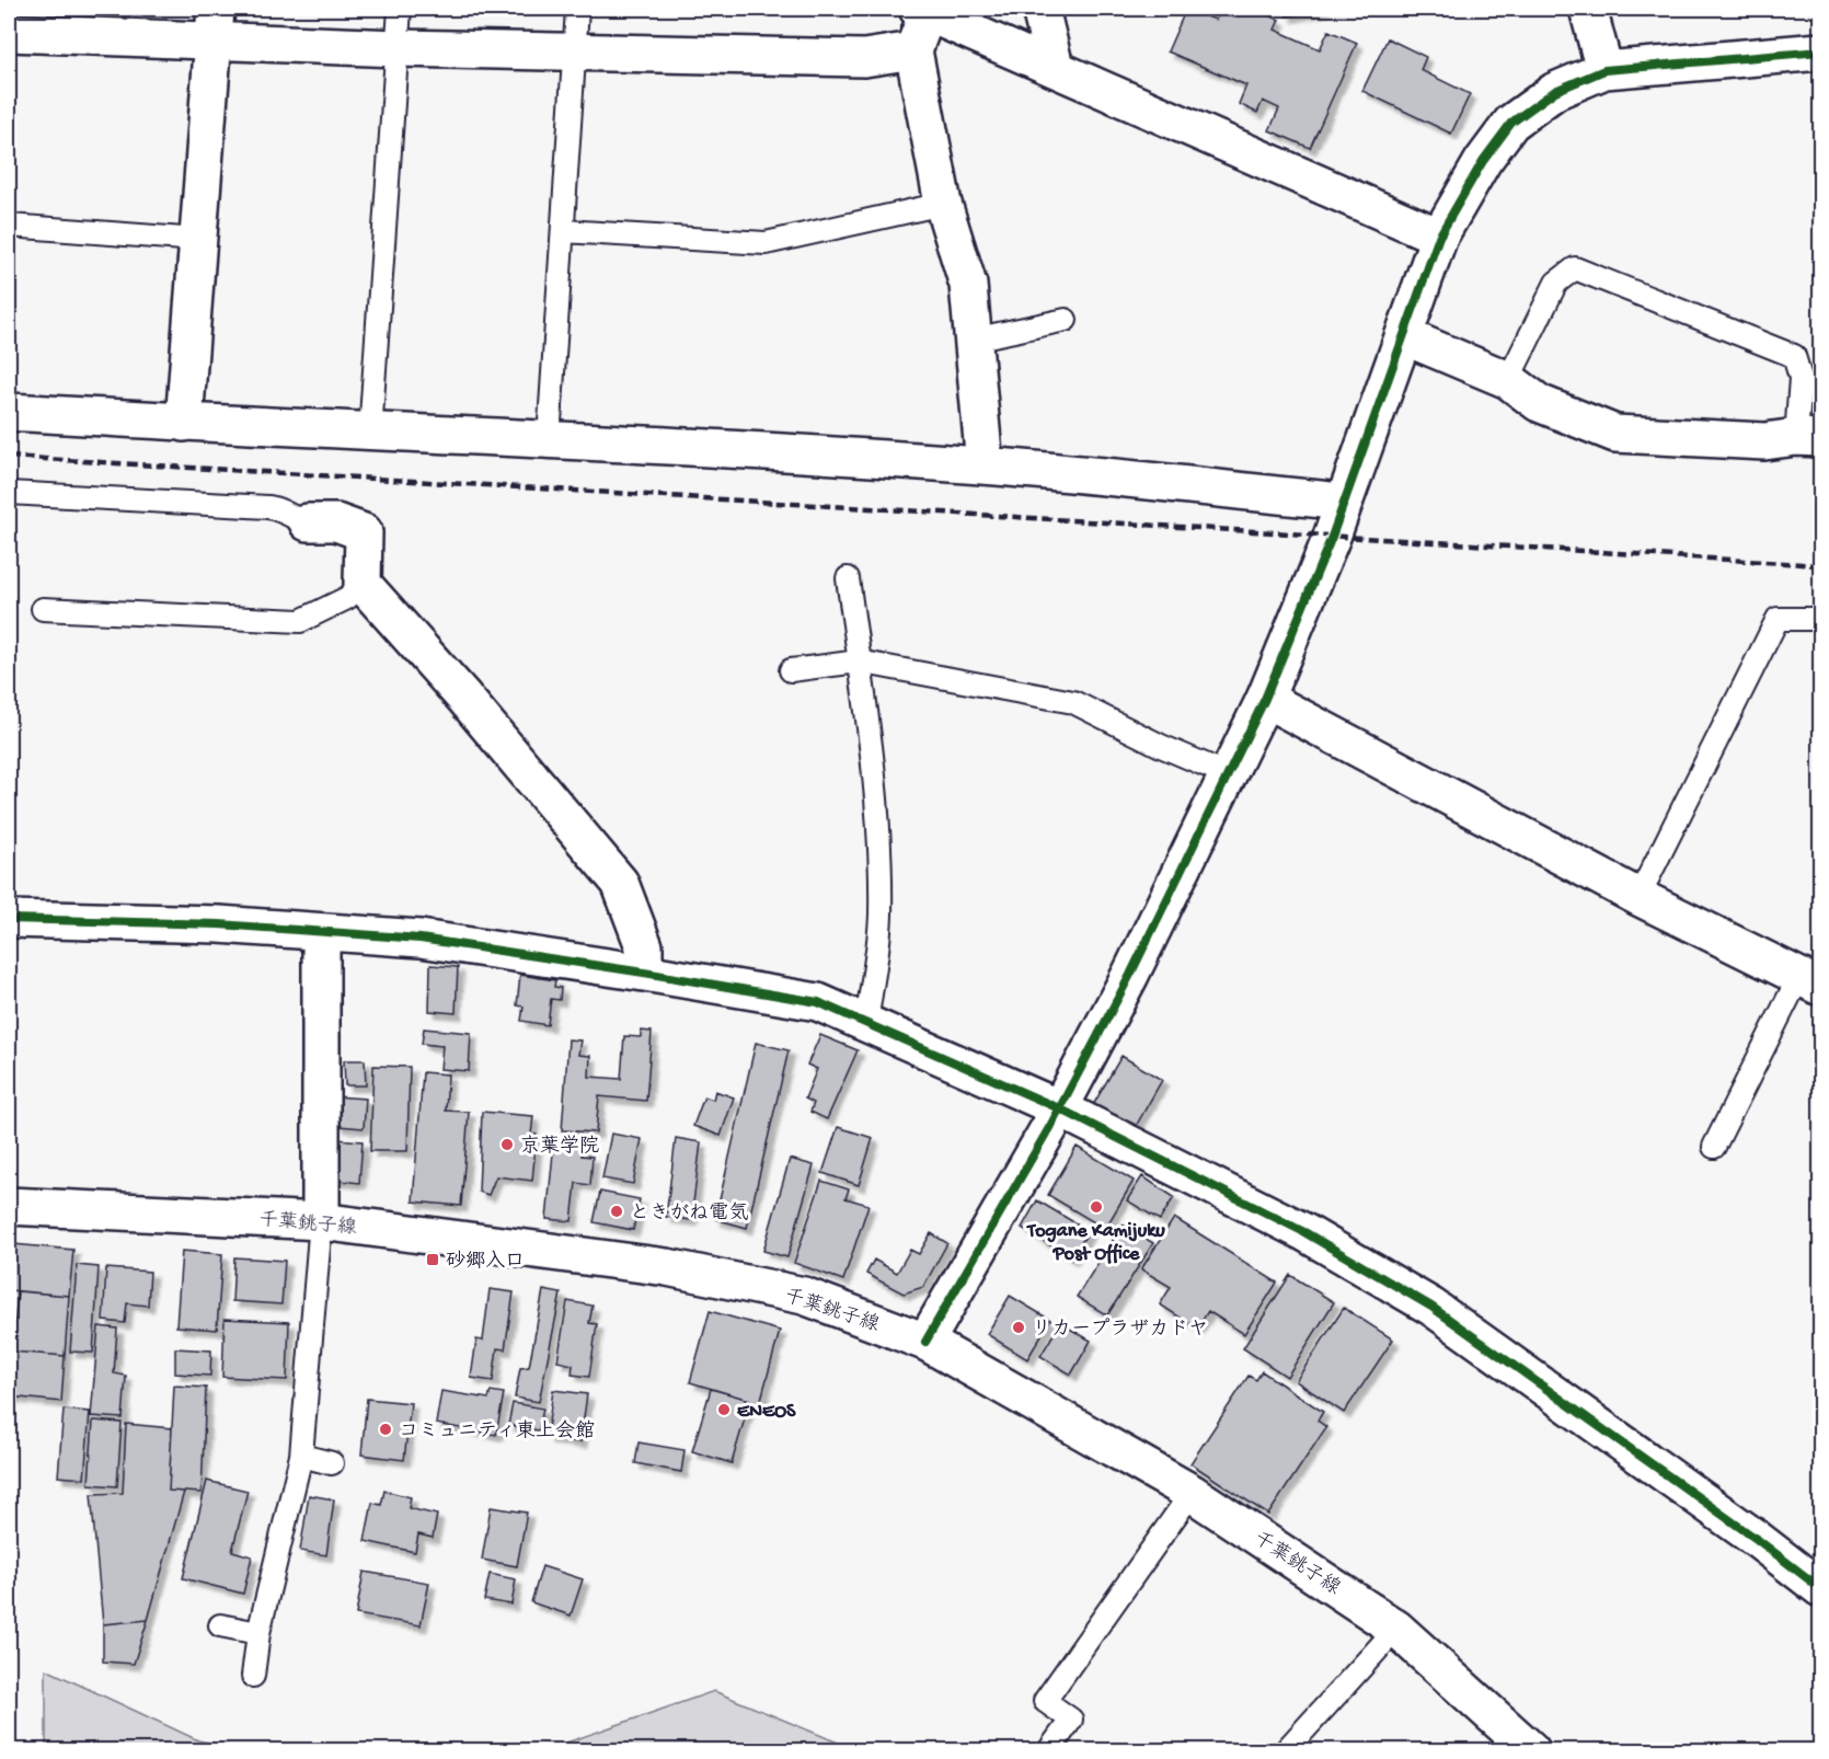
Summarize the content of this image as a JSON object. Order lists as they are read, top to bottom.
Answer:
{
  "streets": {
    "street": ["千葉銚子線"]
  },
  "places": {
    "other": [
      "京葉学院",
      "Togane Kamijuku Post Office",
      "ときがね電気",
      "リカープラザカドヤ",
      "ENEOS",
      "コミュニティ東上会館"
    ],
    "transit": ["砂郷入口"]
  }
}
